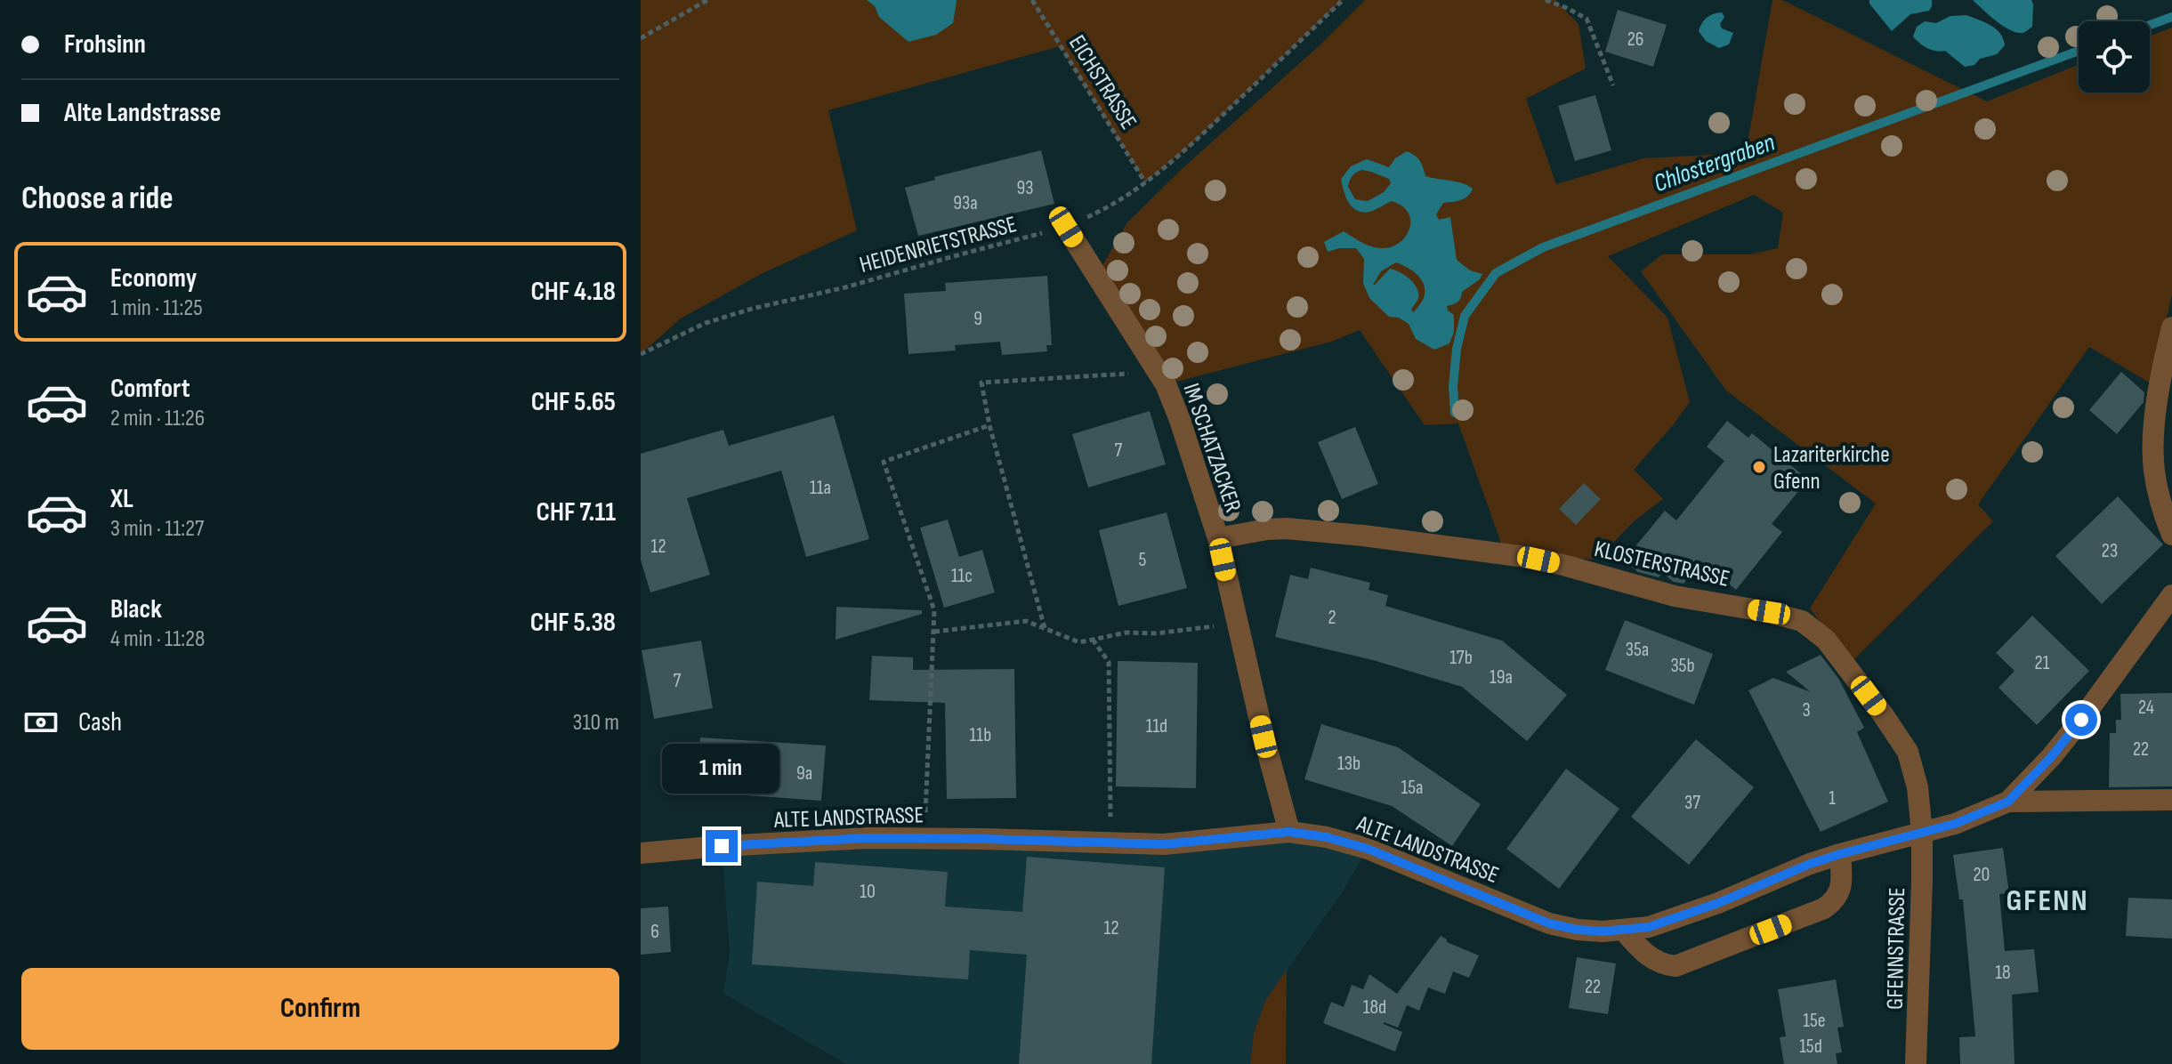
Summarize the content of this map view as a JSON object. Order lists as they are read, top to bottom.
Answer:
{
  "streets": {
    "street": [
      "IM SCHATZACKER",
      "KLOSTERSTRASSE",
      "ALTE LANDSTRASSE",
      "GFENNSTRASSE"
    ],
    "path": ["EICHSTRASSE", "HEIDENRIETSTRASSE"]
  },
  "crossings": [
    ["EICHSTRASSE", "HEIDENRIETSTRASSE"],
    ["HEIDENRIETSTRASSE", "IM SCHATZACKER"],
    ["IM SCHATZACKER", "KLOSTERSTRASSE"],
    ["IM SCHATZACKER", "ALTE LANDSTRASSE"],
    ["KLOSTERSTRASSE", "ALTE LANDSTRASSE"],
    ["KLOSTERSTRASSE", "GFENNSTRASSE"],
    ["ALTE LANDSTRASSE", "GFENNSTRASSE"]
  ],
  "districts": ["GFENN"],
  "water": ["Chlostergraben"],
  "places": ["Lazariterkirche Gfenn"],
  "house_numbers": [
    "26",
    "93",
    "93a",
    "9",
    "7",
    "11a",
    "12",
    "23",
    "5",
    "11c",
    "2",
    "35a",
    "17b",
    "21",
    "35b",
    "19a",
    "7",
    "24",
    "3",
    "11d",
    "11b",
    "22",
    "13b",
    "9a",
    "15a",
    "1",
    "37",
    "20",
    "10",
    "12",
    "6",
    "18",
    "22",
    "18d",
    "15e",
    "15d"
  ],
  "page": {
    "banner": ["Frohsinn", "Alte Landstrasse"],
    "heading": "Choose a ride",
    "list": [
      {
        "name": "Economy",
        "note": "1 min · 11:25",
        "value": "CHF 4.18"
      },
      {
        "name": "Comfort",
        "note": "2 min · 11:26",
        "value": "CHF 5.65"
      },
      {
        "name": "XL",
        "note": "3 min · 11:27",
        "value": "CHF 7.11"
      },
      {
        "name": "Black",
        "note": "4 min · 11:28",
        "value": "CHF 5.38"
      }
    ],
    "pay": ["Cash", "310 m"],
    "bubble": "1 min",
    "buttons": "Confirm"
  }
}
